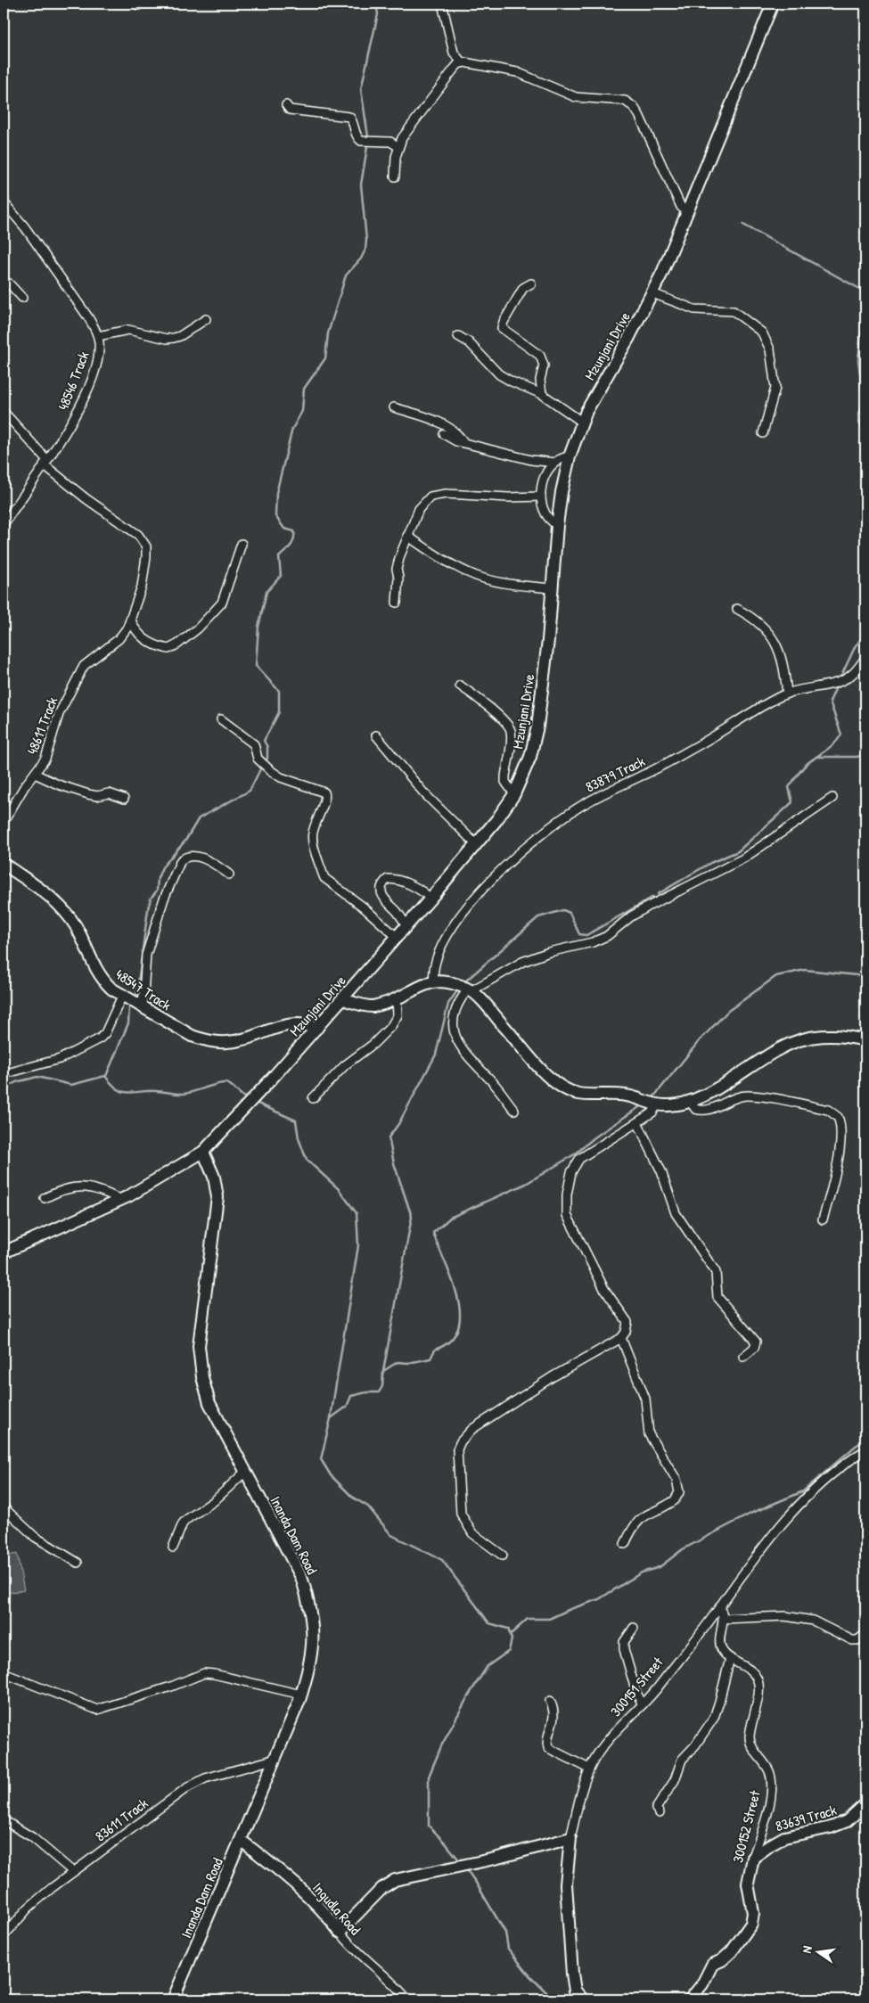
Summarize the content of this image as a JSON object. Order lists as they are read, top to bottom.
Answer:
{
  "streets": {
    "street": [
      "Mzunjani Drive",
      "48546 Track",
      "48611 Track",
      "83879 Track",
      "48547 Track",
      "Inanda Dam Road",
      "300151 Street",
      "83639 Track",
      "83611 Track",
      "300152 Street",
      "Ingudla Road"
    ]
  },
  "crossings": [
    ["Mzunjani Drive", "48547 Track"],
    ["Mzunjani Drive", "Inanda Dam Road"],
    ["48546 Track", "48611 Track"],
    ["Inanda Dam Road", "83611 Track"],
    ["Inanda Dam Road", "Ingudla Road"],
    ["300151 Street", "300152 Street"],
    ["83639 Track", "300152 Street"]
  ],
  "north": "left"
}
